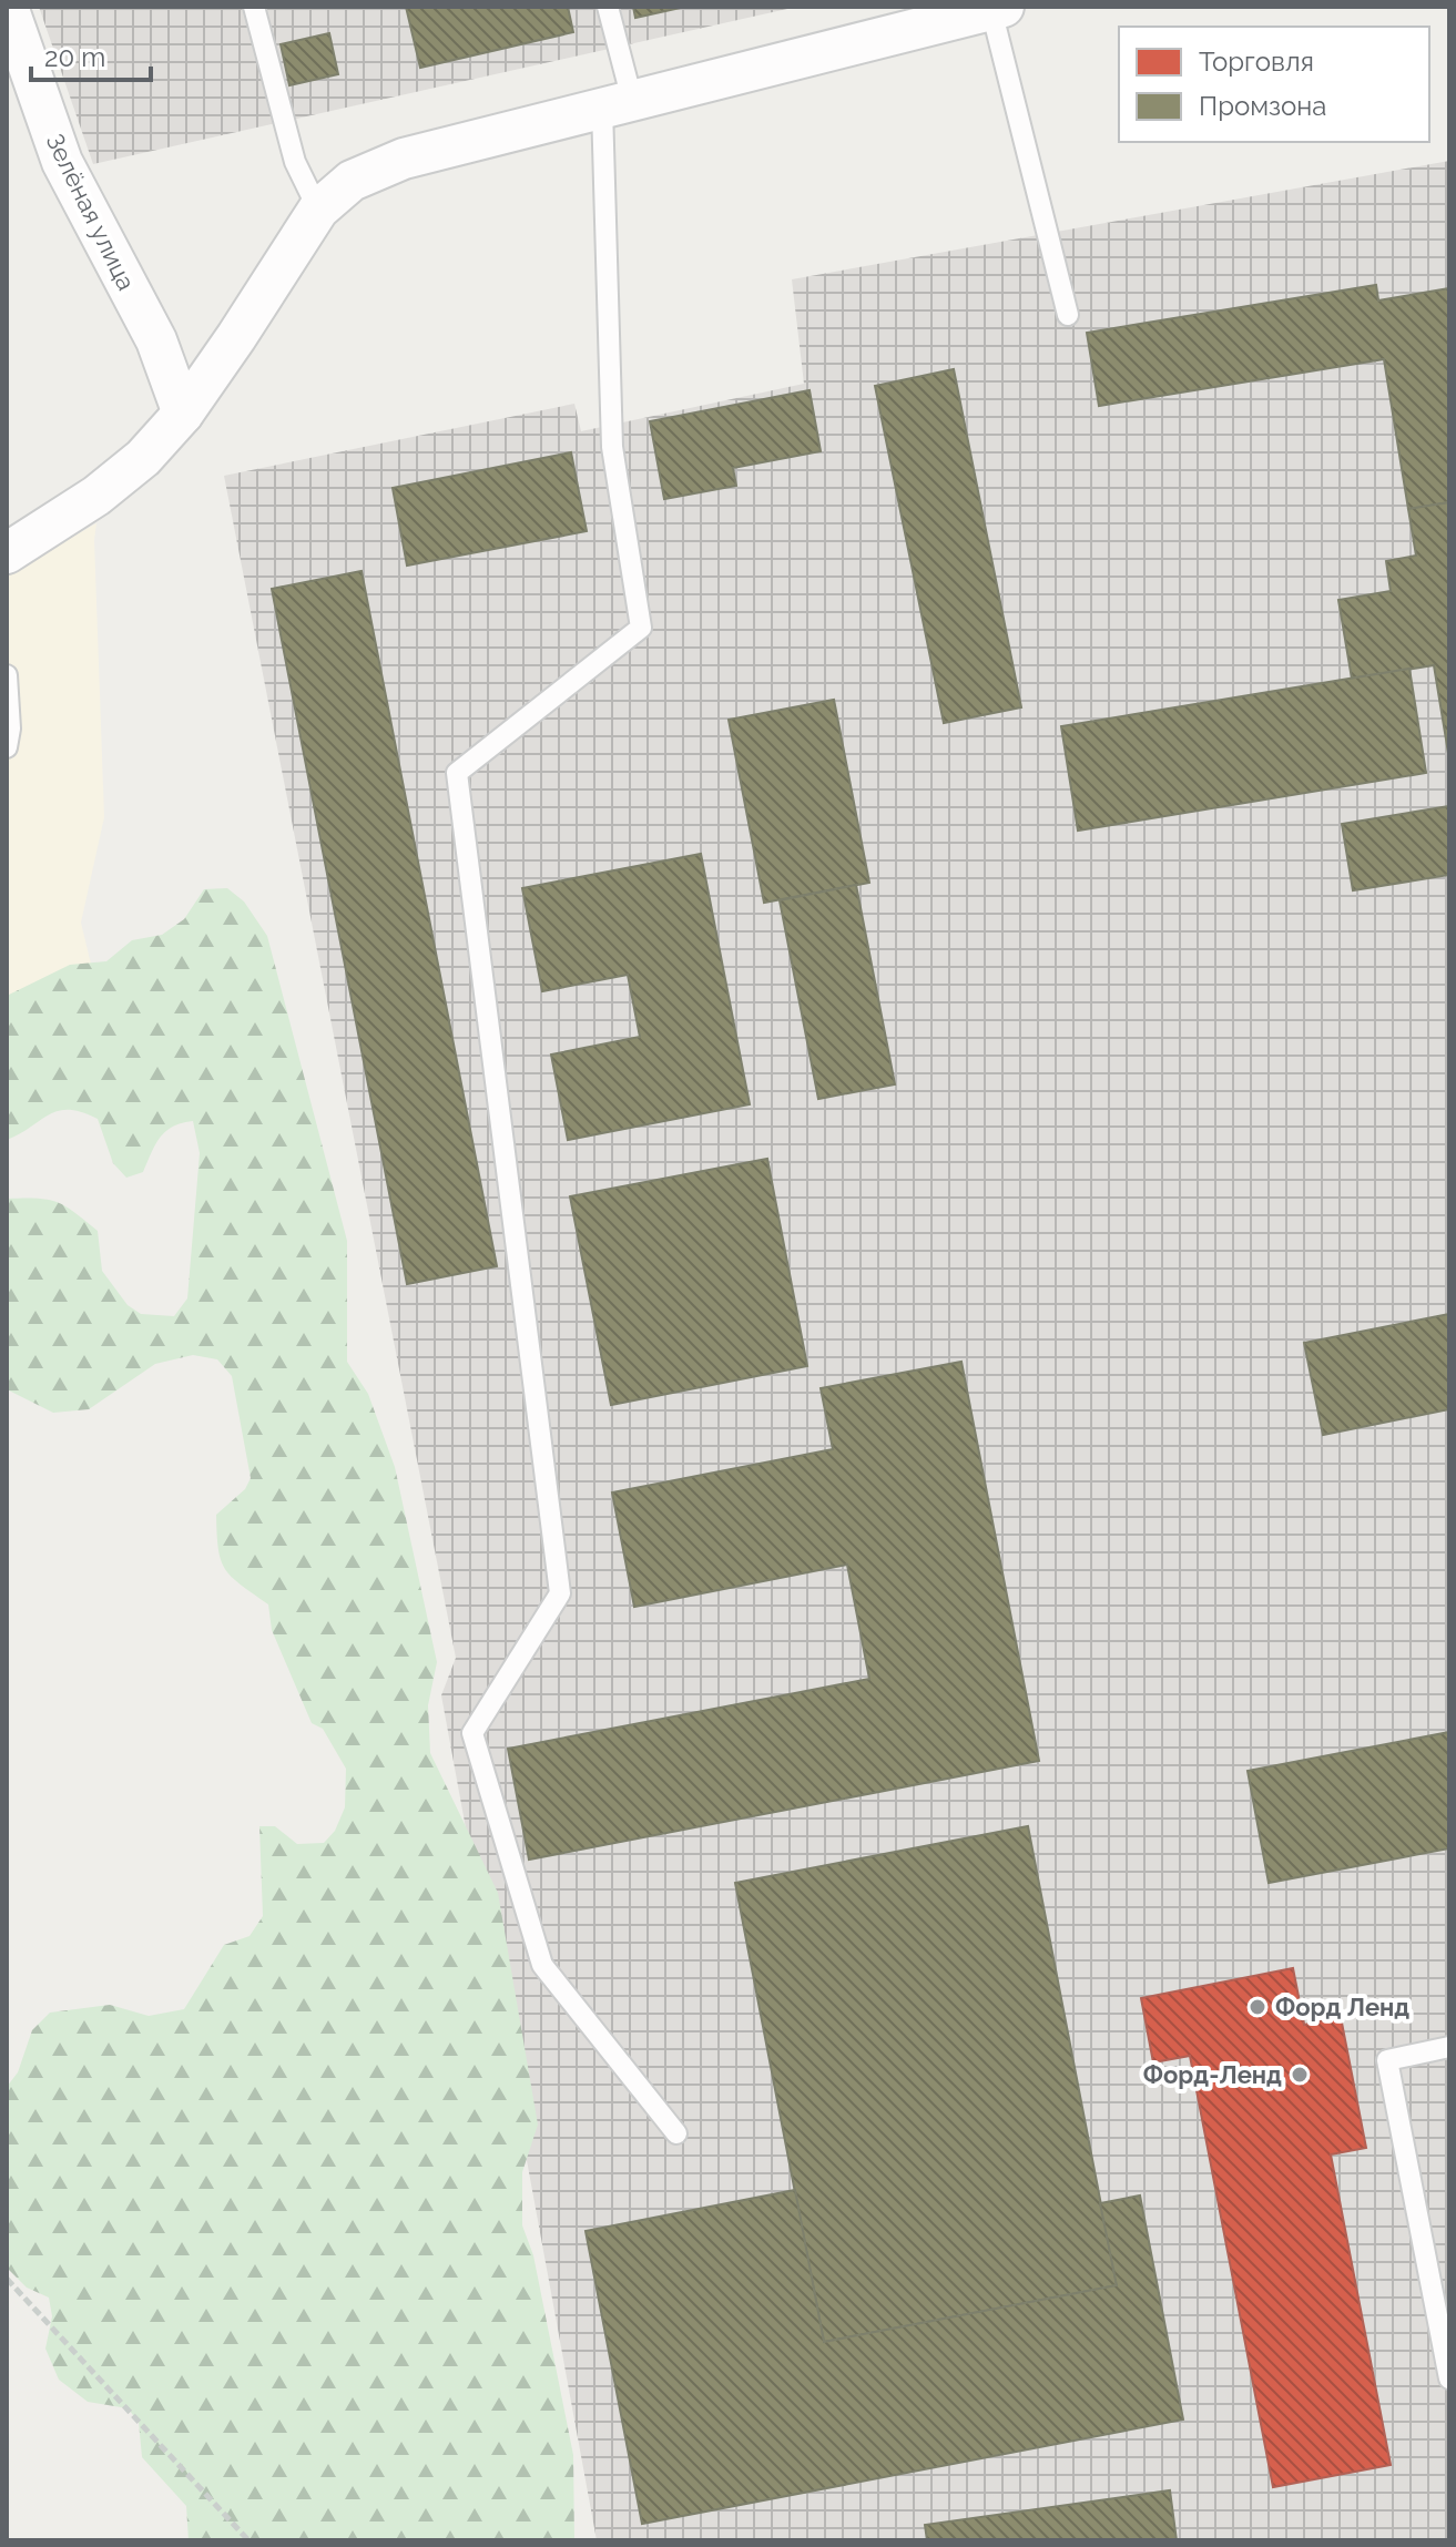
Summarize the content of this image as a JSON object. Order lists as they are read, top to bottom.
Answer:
{
  "streets": {
    "street": ["Зелёная улица"]
  },
  "places": ["Форд Ленд", "Форд-Ленд"],
  "legend": ["Торговля", "Промзона"],
  "scale_bar": "20 m"
}
